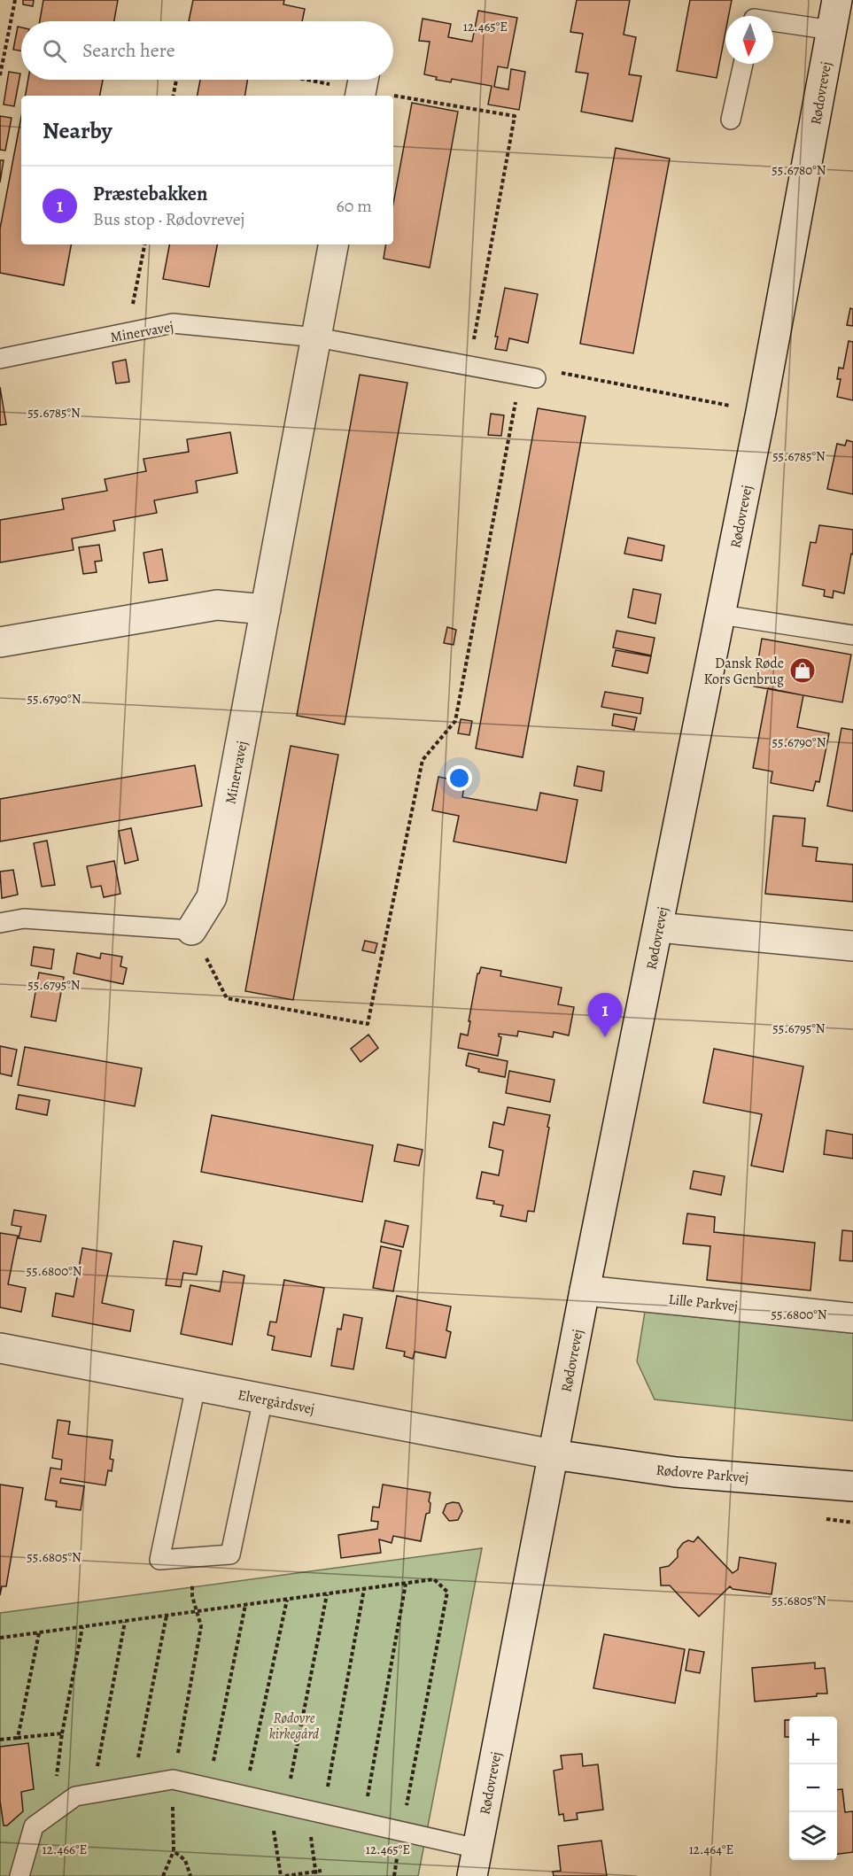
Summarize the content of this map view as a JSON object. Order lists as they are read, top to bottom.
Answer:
{
  "streets": {
    "street": [
      "Rødovrevej",
      "Minervavej",
      "Lille Parkvej",
      "Elvergårdsvej",
      "Rødovre Parkvej"
    ]
  },
  "crossings": [
    ["Rødovrevej", "Lille Parkvej"],
    ["Rødovrevej", "Elvergårdsvej"],
    ["Rødovrevej", "Rødovre Parkvej"],
    ["Elvergårdsvej", "Rødovre Parkvej"]
  ],
  "parks": ["Rødovre kirkegård"],
  "places": {
    "shop": ["Dansk Røde Kors Genbrug"]
  },
  "north": "bottom",
  "page": {
    "search": "Search here",
    "heading": "Nearby",
    "list": [
      {
        "mark": "1",
        "name": "Præstebakken",
        "note": "Bus stop · Rødovrevej",
        "value": "60 m"
      }
    ],
    "pins": "1",
    "map_buttons": ["+", "−"]
  },
  "coordinates": [
    "12.465°E",
    "55.6780°N",
    "55.6785°N",
    "55.6790°N",
    "55.6795°N",
    "55.6800°N",
    "55.6805°N",
    "12.466°E",
    "12.464°E"
  ]
}
